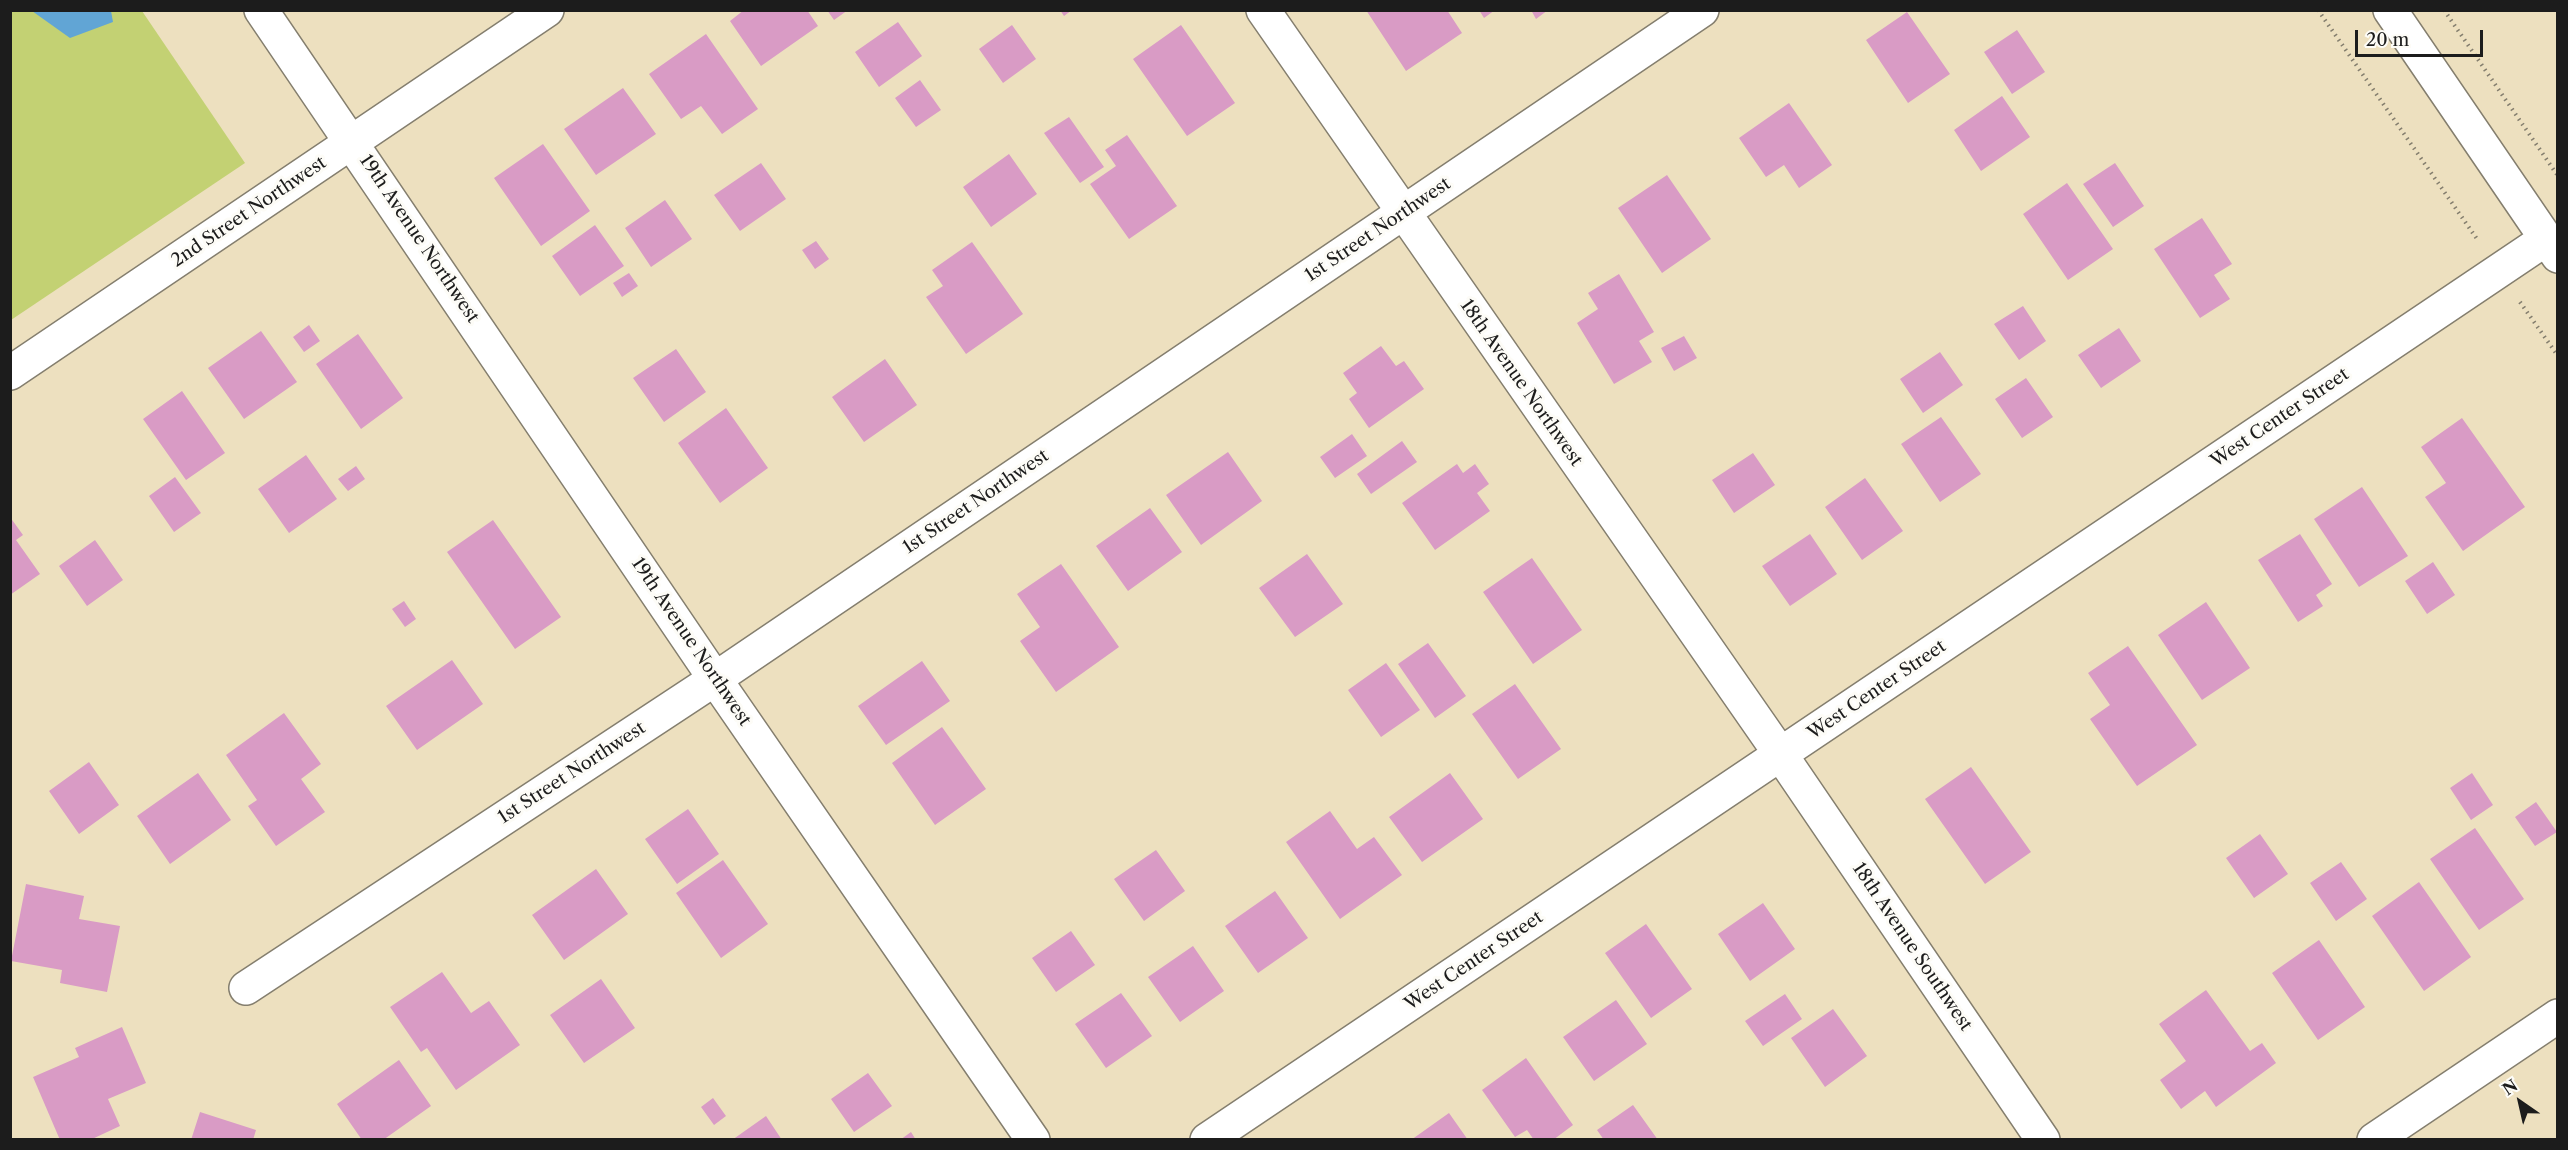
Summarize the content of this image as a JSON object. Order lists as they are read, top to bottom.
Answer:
{
  "streets": {
    "street": [
      "2nd Street Northwest",
      "1st Street Northwest",
      "19th Avenue Northwest",
      "18th Avenue Northwest",
      "West Center Street",
      "18th Avenue Southwest"
    ]
  },
  "crossings": [
    ["2nd Street Northwest", "19th Avenue Northwest"],
    ["1st Street Northwest", "19th Avenue Northwest"],
    ["1st Street Northwest", "18th Avenue Northwest"],
    ["18th Avenue Northwest", "West Center Street"],
    ["18th Avenue Northwest", "18th Avenue Southwest"],
    ["West Center Street", "18th Avenue Southwest"]
  ],
  "scale_bar": "20 m",
  "north": "top left"
}
